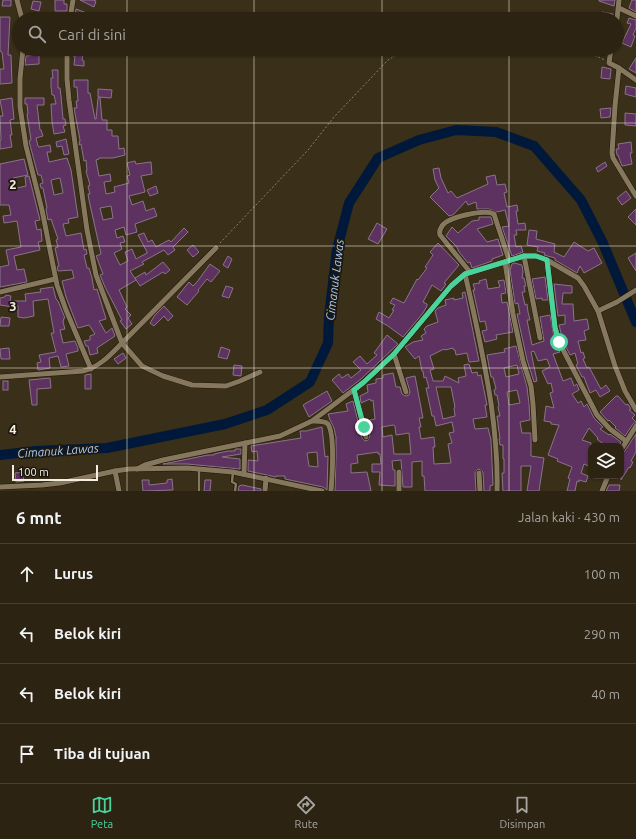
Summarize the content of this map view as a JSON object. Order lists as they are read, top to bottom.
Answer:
{
  "water": ["Cimanuk Lawas"],
  "scale_bar": "100 m",
  "page": {
    "search": "Cari di sini",
    "scale": "100 m",
    "heading": ["6 mnt", "Jalan kaki · 430 m"],
    "list": [
      ["Lurus", "100 m"],
      ["Belok kiri", "290 m"],
      ["Belok kiri", "40 m"],
      "Tiba di tujuan"
    ],
    "nav": ["Peta", "Rute", "Disimpan"]
  },
  "grid": {
    "rows": ["2", "3", "4"]
  }
}
